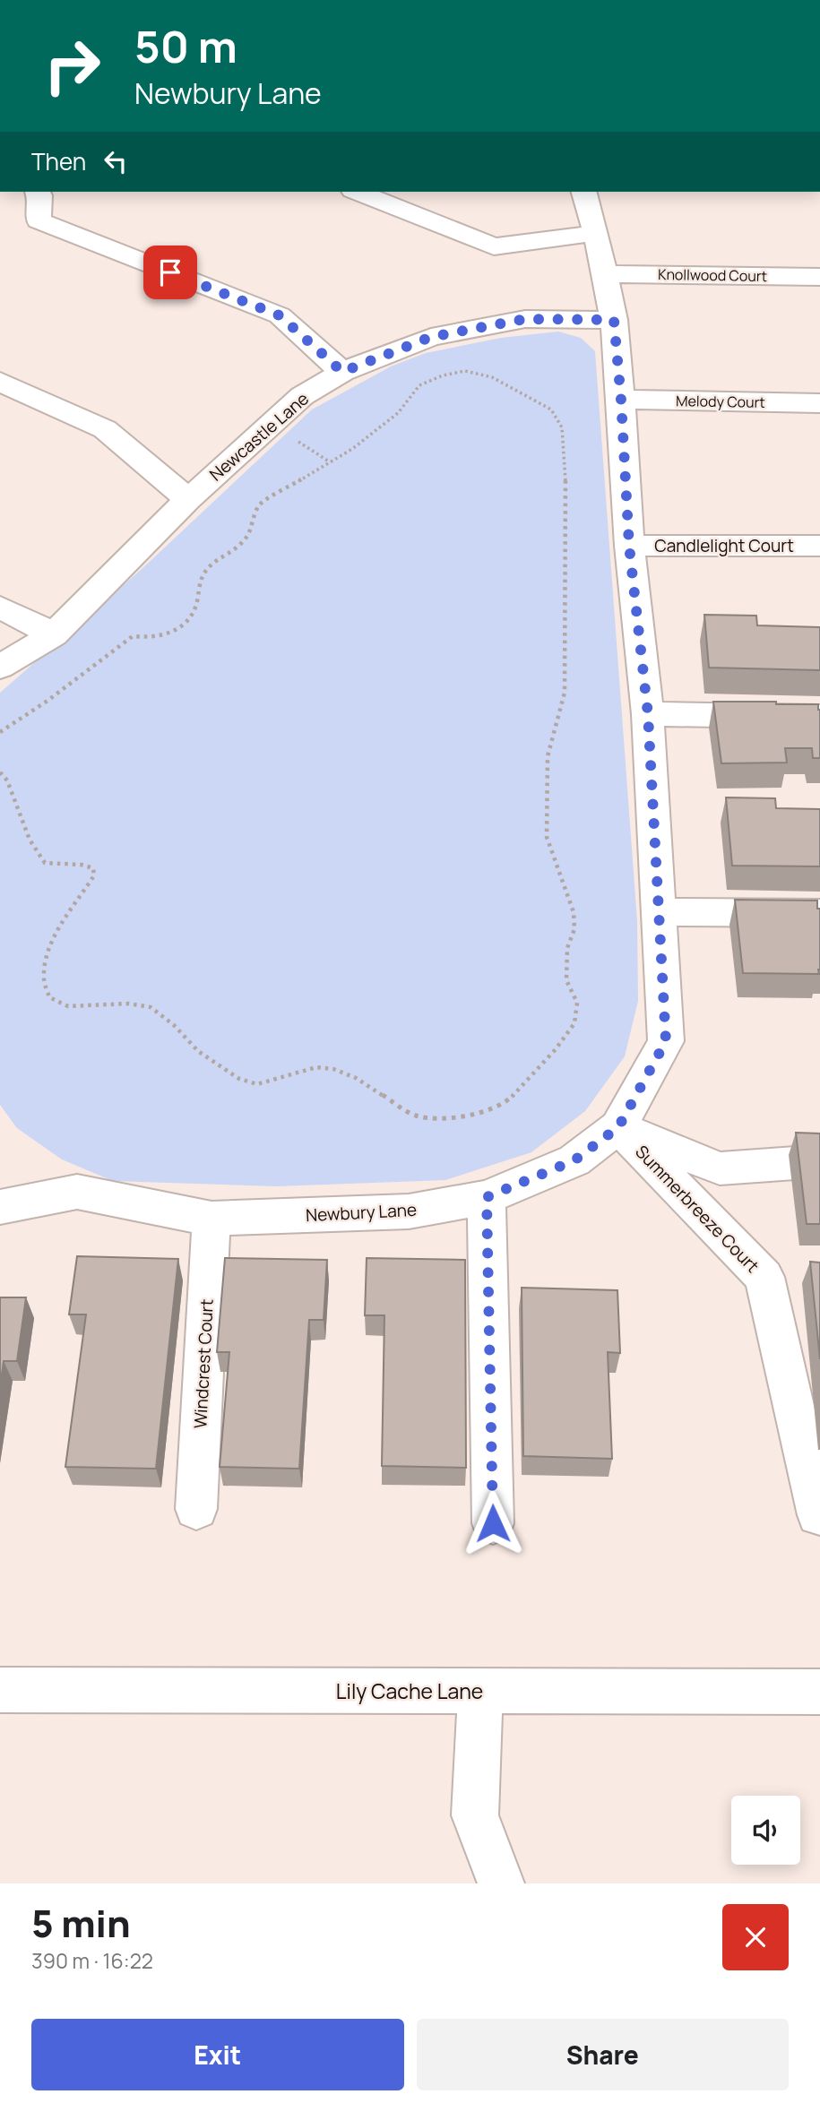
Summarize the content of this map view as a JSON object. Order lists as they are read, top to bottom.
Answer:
{
  "streets": {
    "street": [
      "Knollwood Court",
      "Melody Court",
      "Newcastle Lane",
      "Candlelight Court",
      "Summerbreeze Court",
      "Newbury Lane",
      "Windcrest Court",
      "Lily Cache Lane"
    ]
  },
  "crossings": [
    ["Knollwood Court", "Newbury Lane"],
    ["Melody Court", "Newbury Lane"],
    ["Newcastle Lane", "Newbury Lane"],
    ["Candlelight Court", "Newbury Lane"],
    ["Summerbreeze Court", "Newbury Lane"],
    ["Newbury Lane", "Windcrest Court"]
  ],
  "page": {
    "turn": ["50 m", "Newbury Lane"],
    "then": "Then",
    "heading": ["5 min", "390 m · 16:22"],
    "buttons": ["Exit", "Share"]
  }
}
